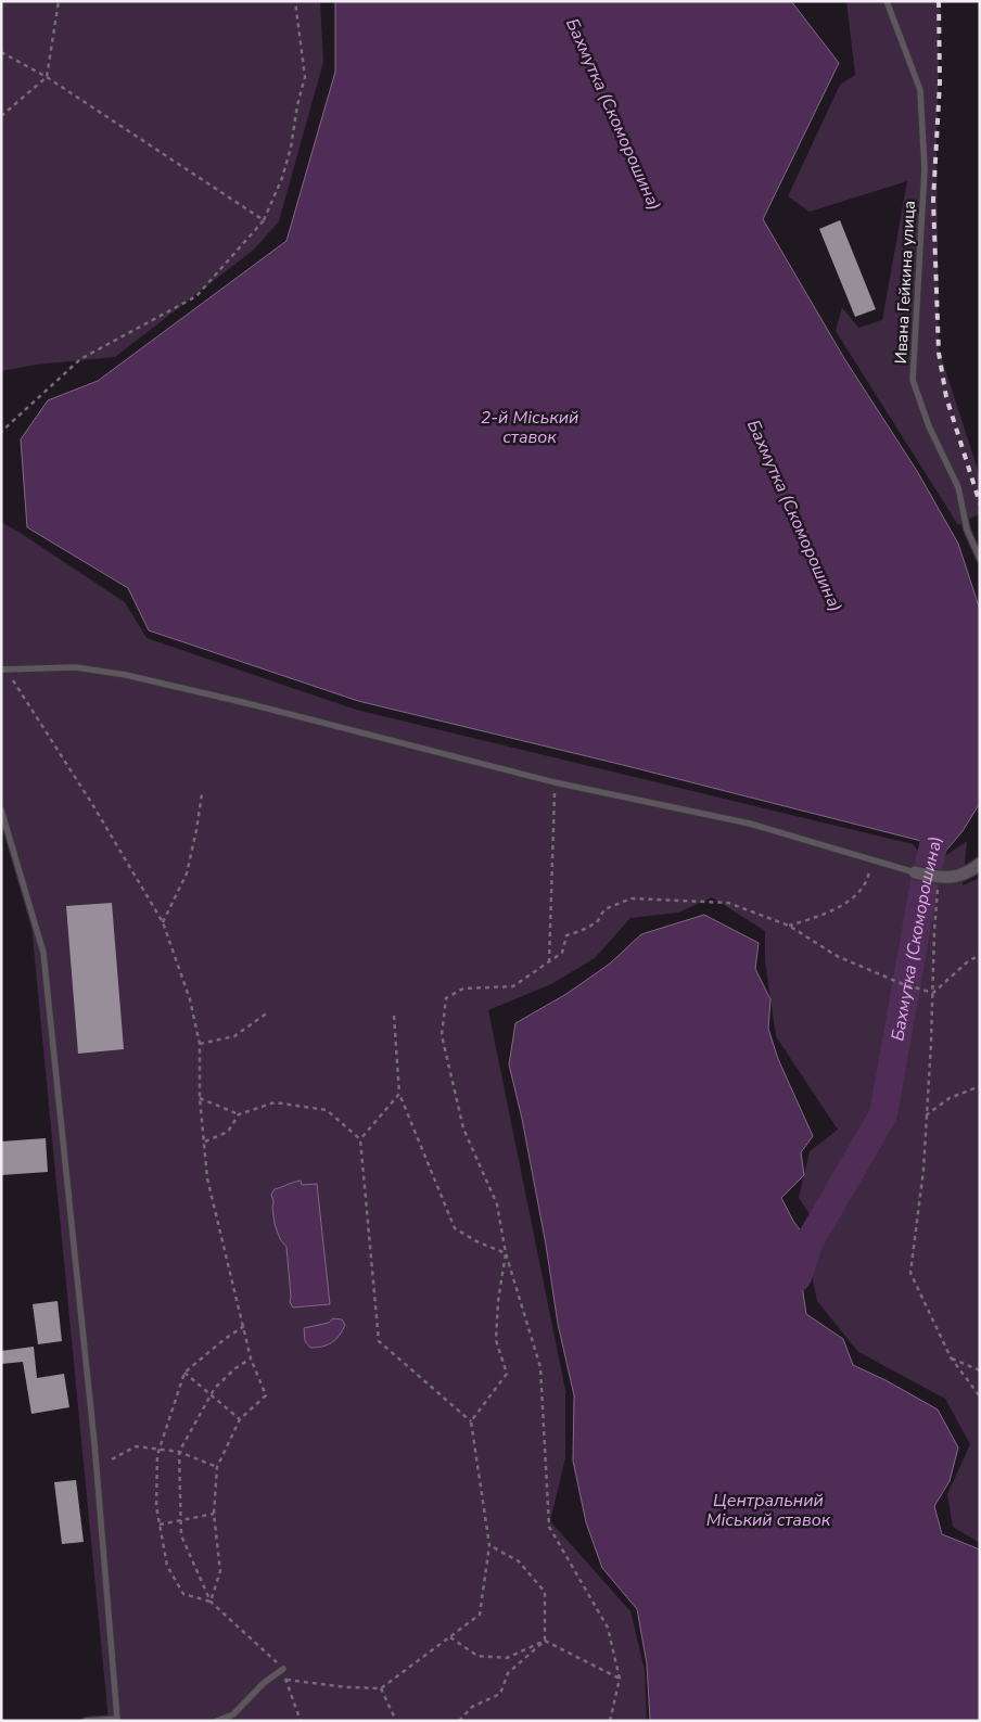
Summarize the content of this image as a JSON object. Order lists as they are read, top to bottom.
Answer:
{
  "streets": {
    "lane": ["Ивана Гейкина улица"]
  },
  "water": ["Бахмутка (Скоморошина)", "2-й Міський ставок", "Центральний Міський ставок"]
}
